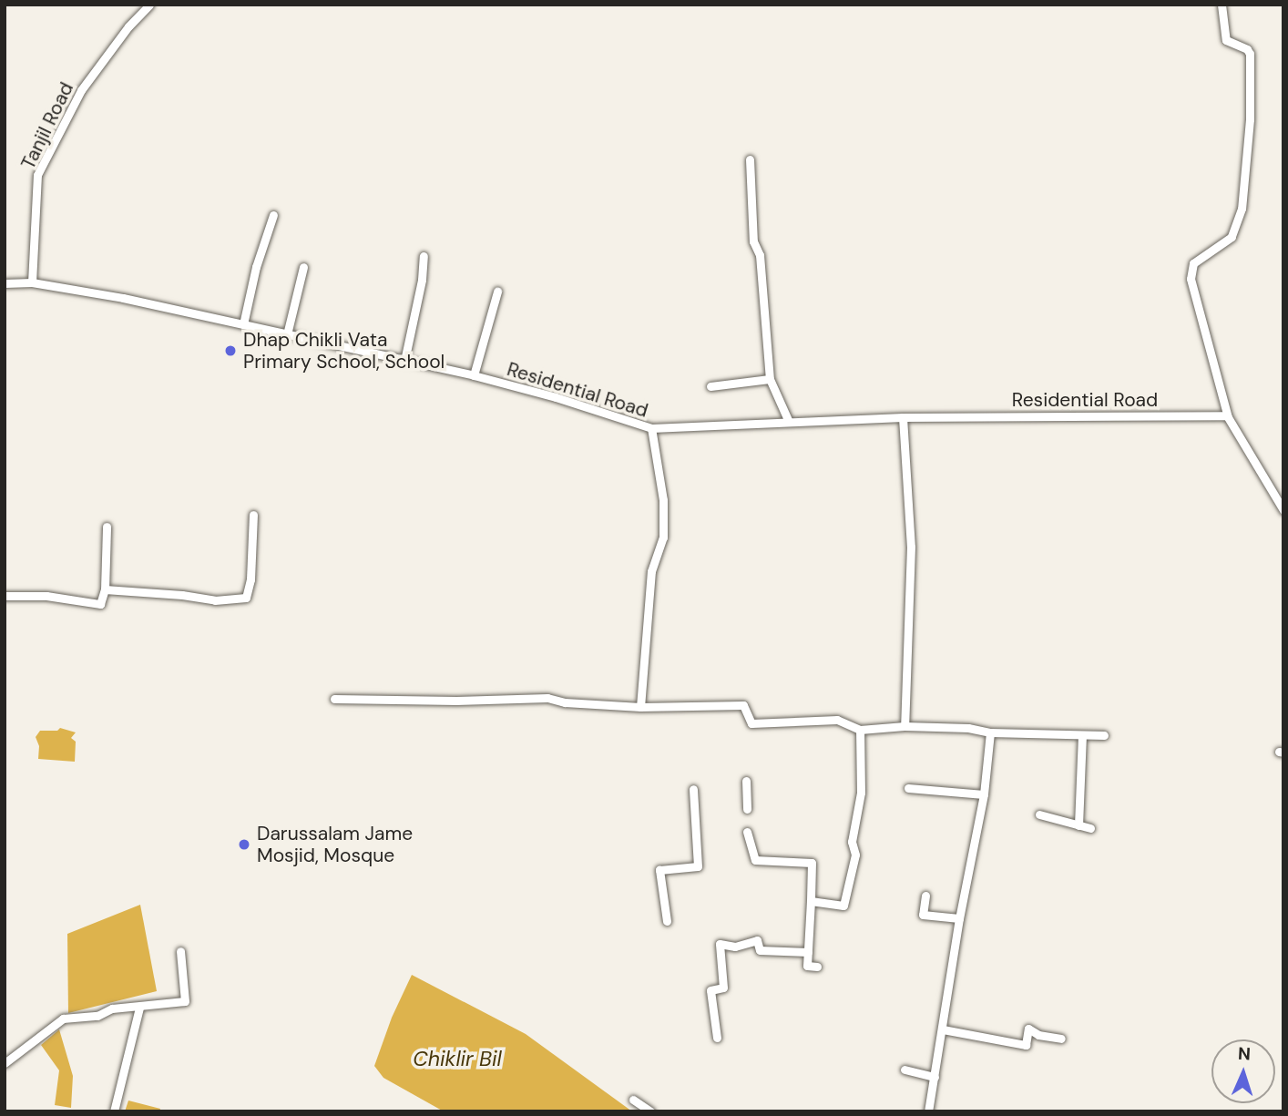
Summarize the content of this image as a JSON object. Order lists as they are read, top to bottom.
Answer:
{
  "streets": {
    "street": ["Tanjil Road", "Residential Road"]
  },
  "crossings": [
    ["Tanjil Road", "Residential Road"]
  ],
  "water": ["Chiklir Bil"],
  "places": ["Dhap Chikli Vata Primary School, School", "Darussalam Jame Mosjid, Mosque"],
  "north": "top"
}
